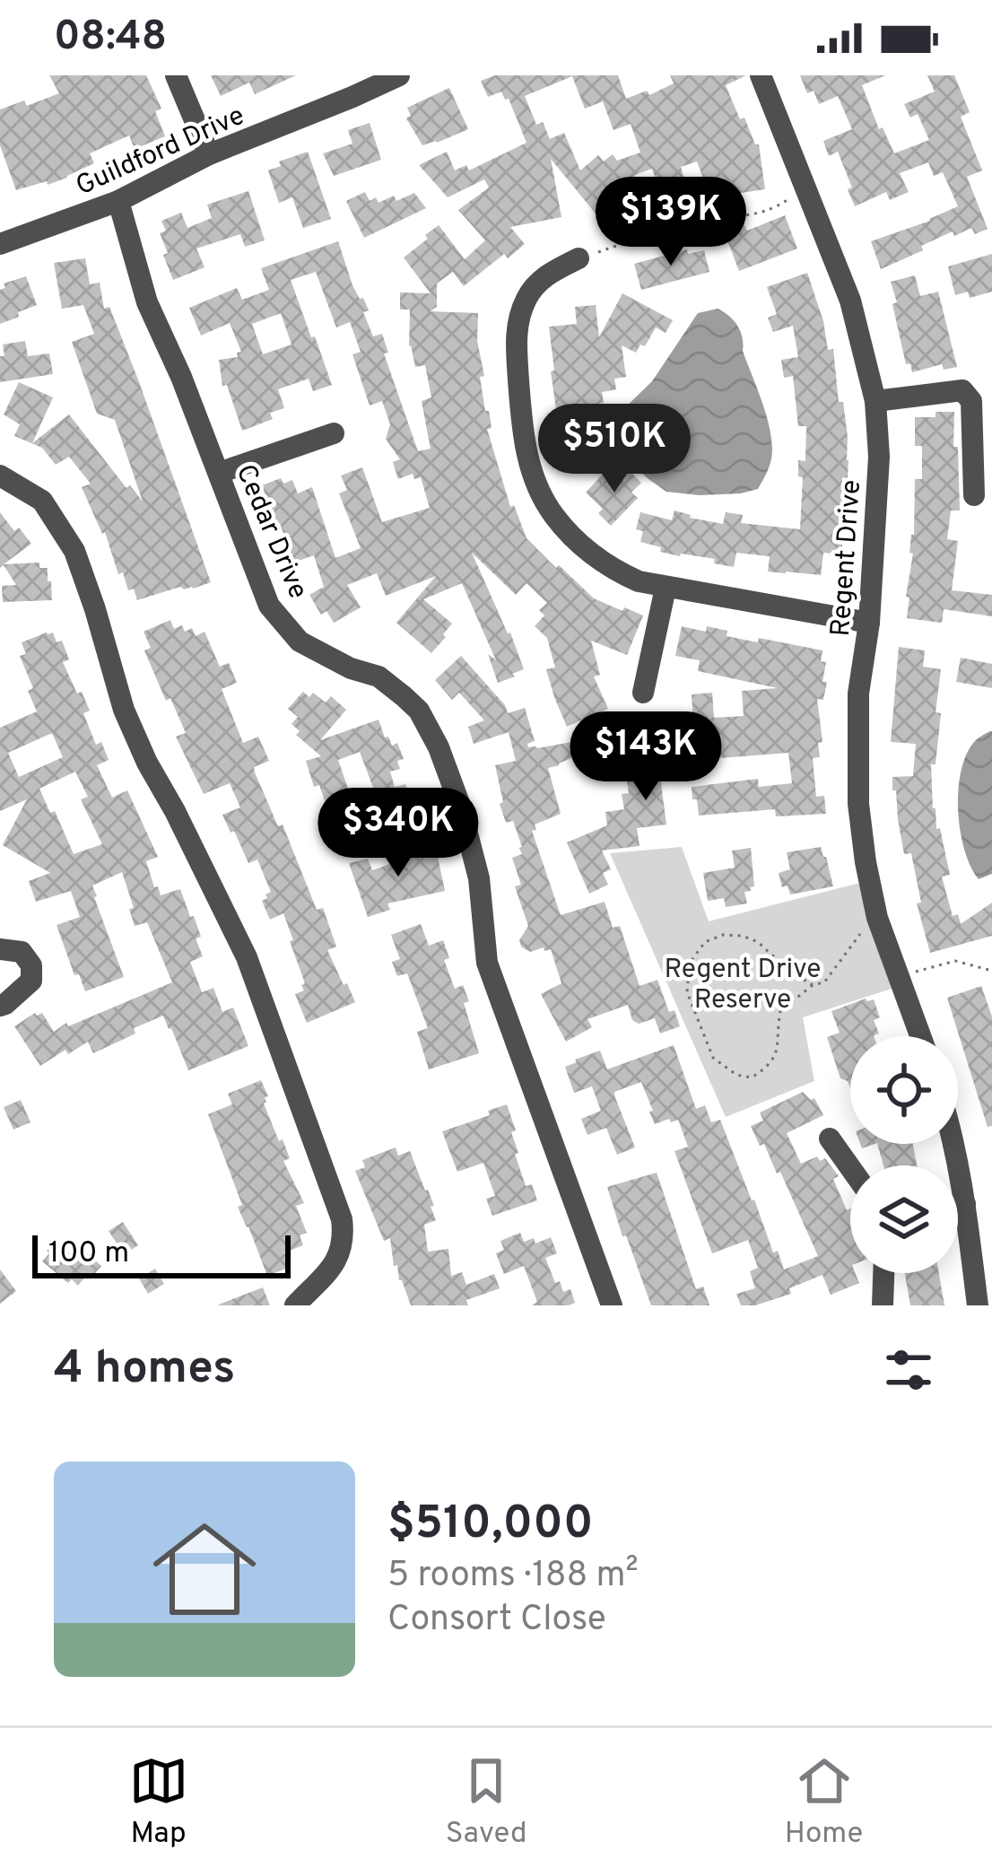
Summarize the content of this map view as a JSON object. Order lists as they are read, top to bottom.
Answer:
{
  "streets": {
    "street": ["Guildford Drive", "Cedar Drive", "Regent Drive"]
  },
  "crossings": [
    ["Guildford Drive", "Cedar Drive"]
  ],
  "parks": ["Regent Drive Reserve"],
  "scale_bar": "100 m",
  "page": {
    "status": "08:48",
    "price": [
      "$139K",
      "$510K",
      "$143K",
      "$340K"
    ],
    "scale": "100 m",
    "heading": "4 homes",
    "list": [
      {
        "name": "$510,000",
        "note": "5 rooms · 188 m² · Consort Close"
      }
    ],
    "tabs": ["Map", "Saved", "Home"]
  }
}
